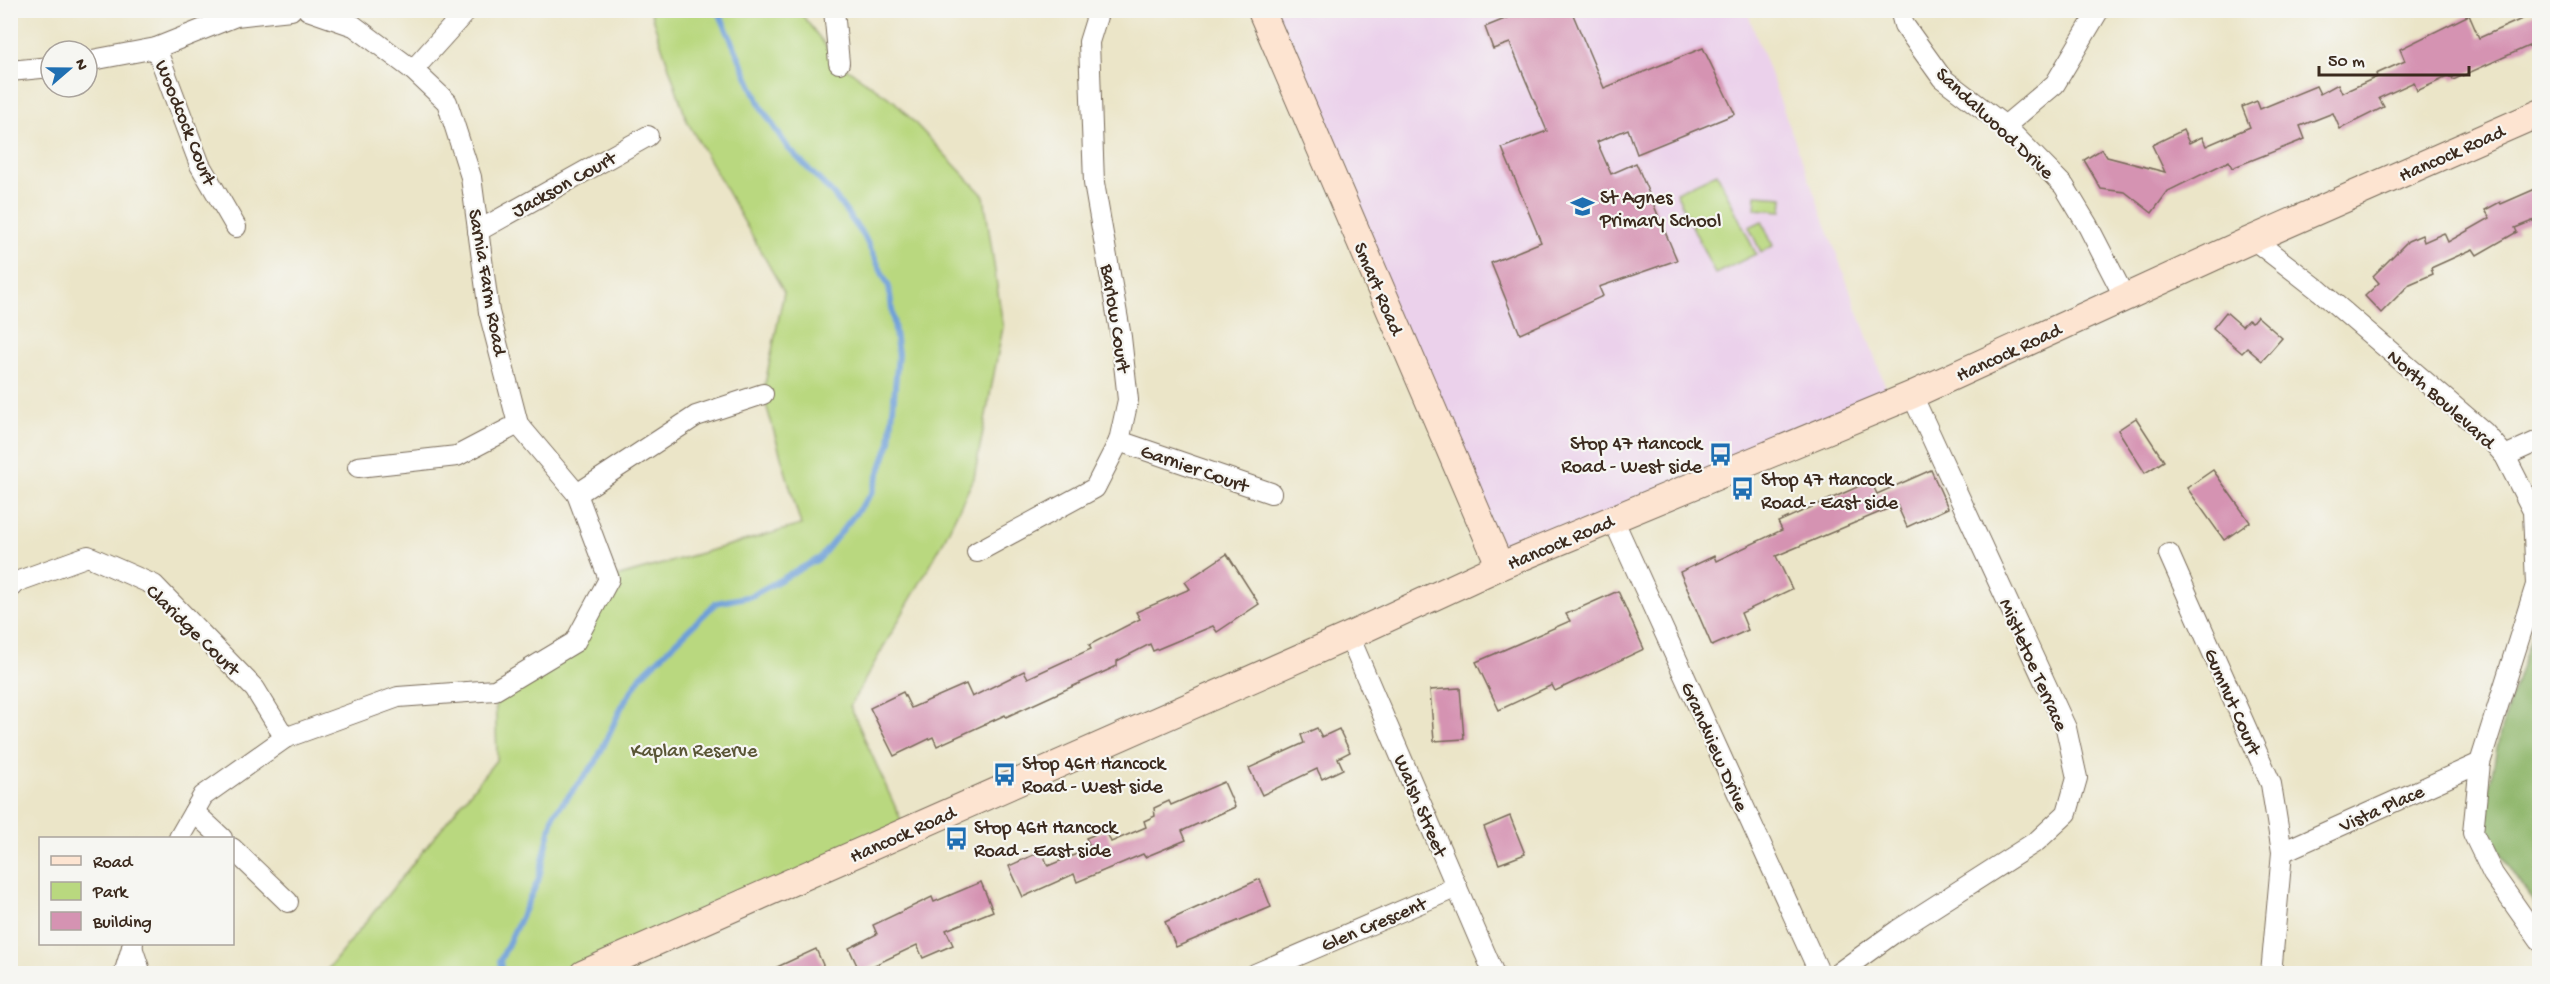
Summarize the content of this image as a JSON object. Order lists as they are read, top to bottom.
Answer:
{
  "streets": {
    "main road": ["Hancock Road", "Smart Road"],
    "street": [
      "Woodcock Court",
      "Sandalwood Drive",
      "Jackson Court",
      "Sarnia Farm Road",
      "Barlow Court",
      "North Boulevard",
      "Garnier Court",
      "Claridge Court",
      "Mistletoe Terrace",
      "Gumnut Court",
      "Grandview Drive",
      "Walsh Street",
      "Vista Place",
      "Glen Crescent"
    ]
  },
  "crossings": [
    ["Sandalwood Drive", "Hancock Road"],
    ["Hancock Road", "Smart Road"],
    ["Hancock Road", "North Boulevard"],
    ["Hancock Road", "Mistletoe Terrace"],
    ["Hancock Road", "Grandview Drive"],
    ["Hancock Road", "Walsh Street"],
    ["Jackson Court", "Sarnia Farm Road"],
    ["Sarnia Farm Road", "Claridge Court"],
    ["Barlow Court", "Garnier Court"],
    ["North Boulevard", "Vista Place"],
    ["Gumnut Court", "Vista Place"],
    ["Walsh Street", "Glen Crescent"]
  ],
  "parks": ["Kaplan Reserve"],
  "places": {
    "school or university": ["St Agnes Primary School"],
    "bus stop": [
      "Stop 47 Hancock Road - West side",
      "Stop 47 Hancock Road - East side",
      "Stop 46H Hancock Road - West side",
      "Stop 46H Hancock Road - East side"
    ]
  },
  "legend": ["Road", "Park", "Building"],
  "scale_bar": "50 m",
  "north": "right"
}
